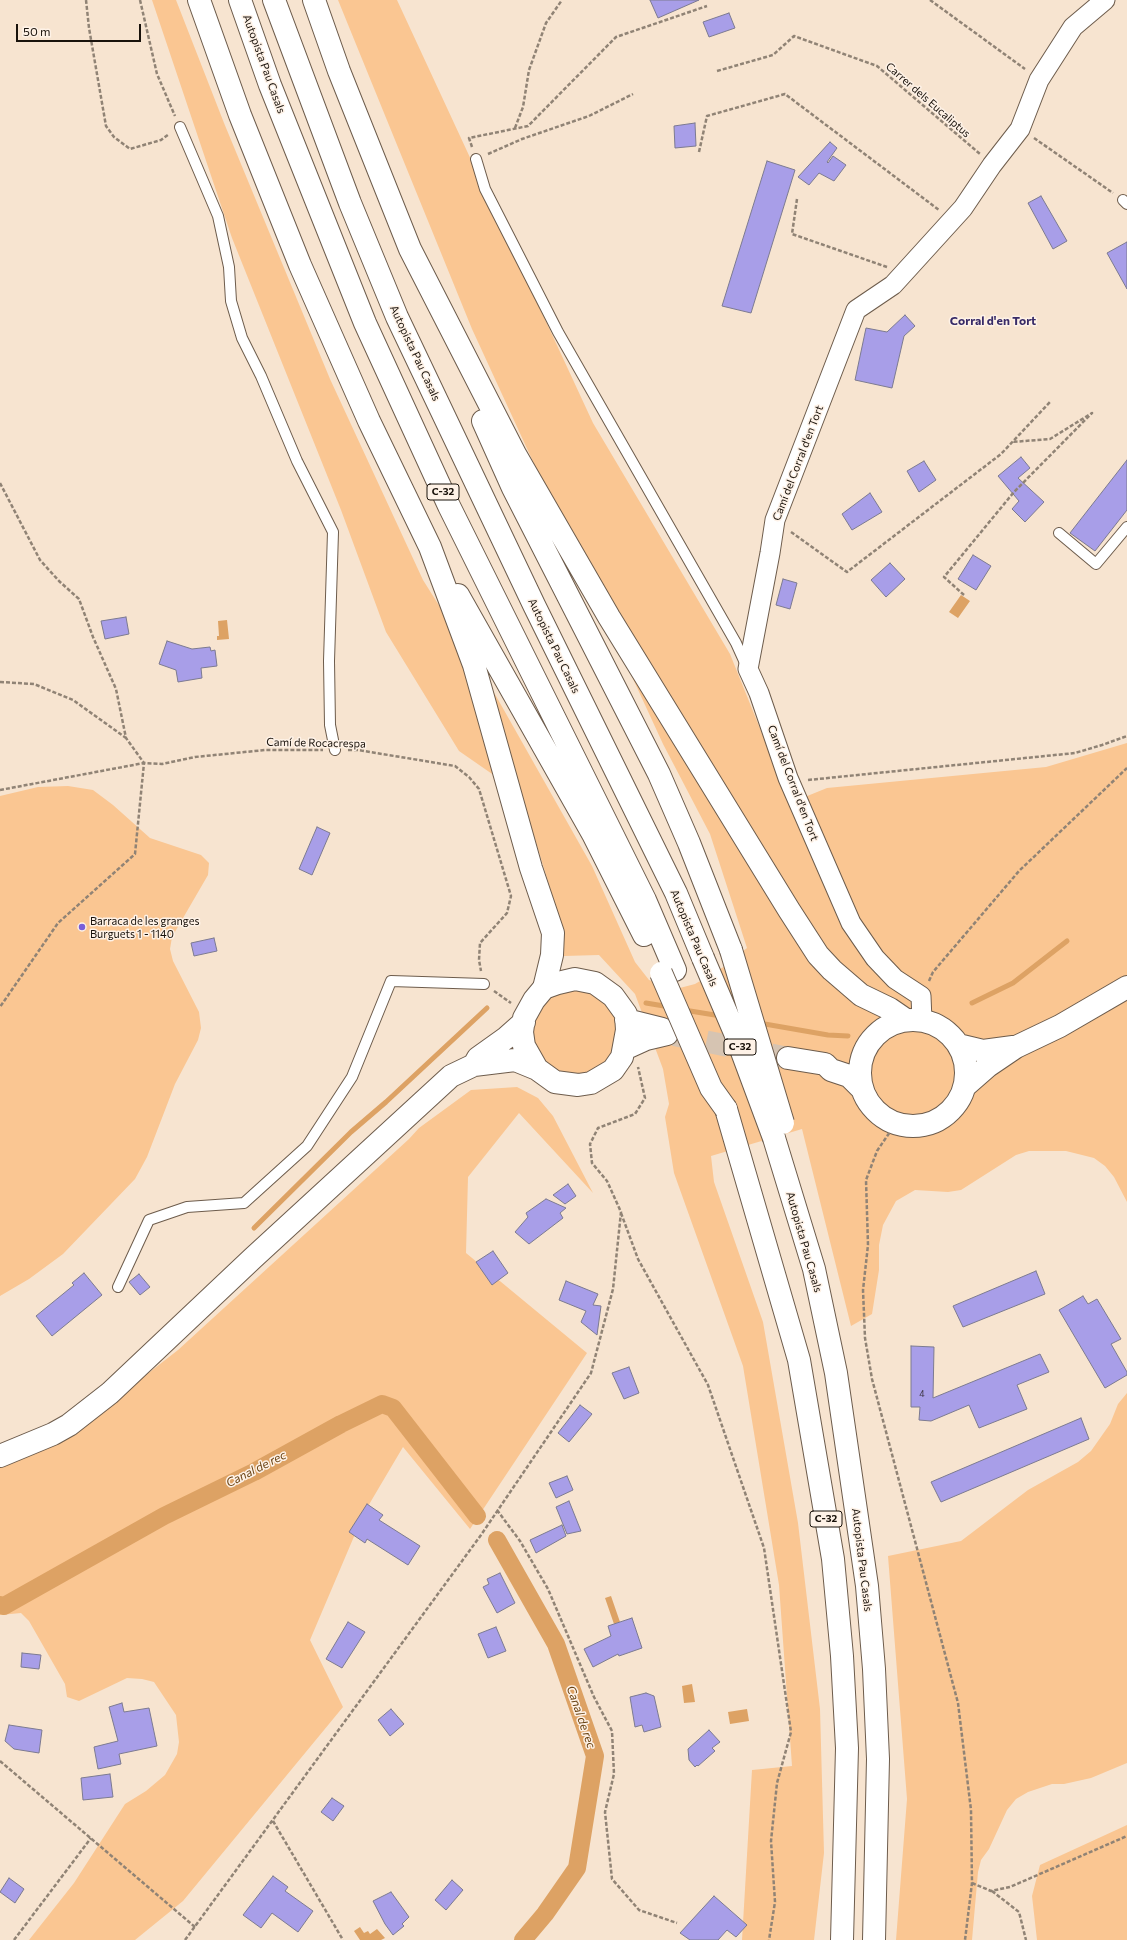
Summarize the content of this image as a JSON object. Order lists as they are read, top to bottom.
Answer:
{
  "streets": {
    "main road": ["Autopista Pau Casals", "C-32"],
    "street": ["Camí del Corral d'en Tort"],
    "path": ["Carrer dels Eucaliptus", "Camí de Rocacrespa"]
  },
  "crossings": [
    ["Carrer dels Eucaliptus", "Camí del Corral d'en Tort"]
  ],
  "districts": ["Corral d'en Tort"],
  "water": ["Canal de rec"],
  "places": ["Barraca de les granges Burguets 1 - 1140"],
  "house_numbers": ["4"],
  "scale_bar": "50 m"
}
